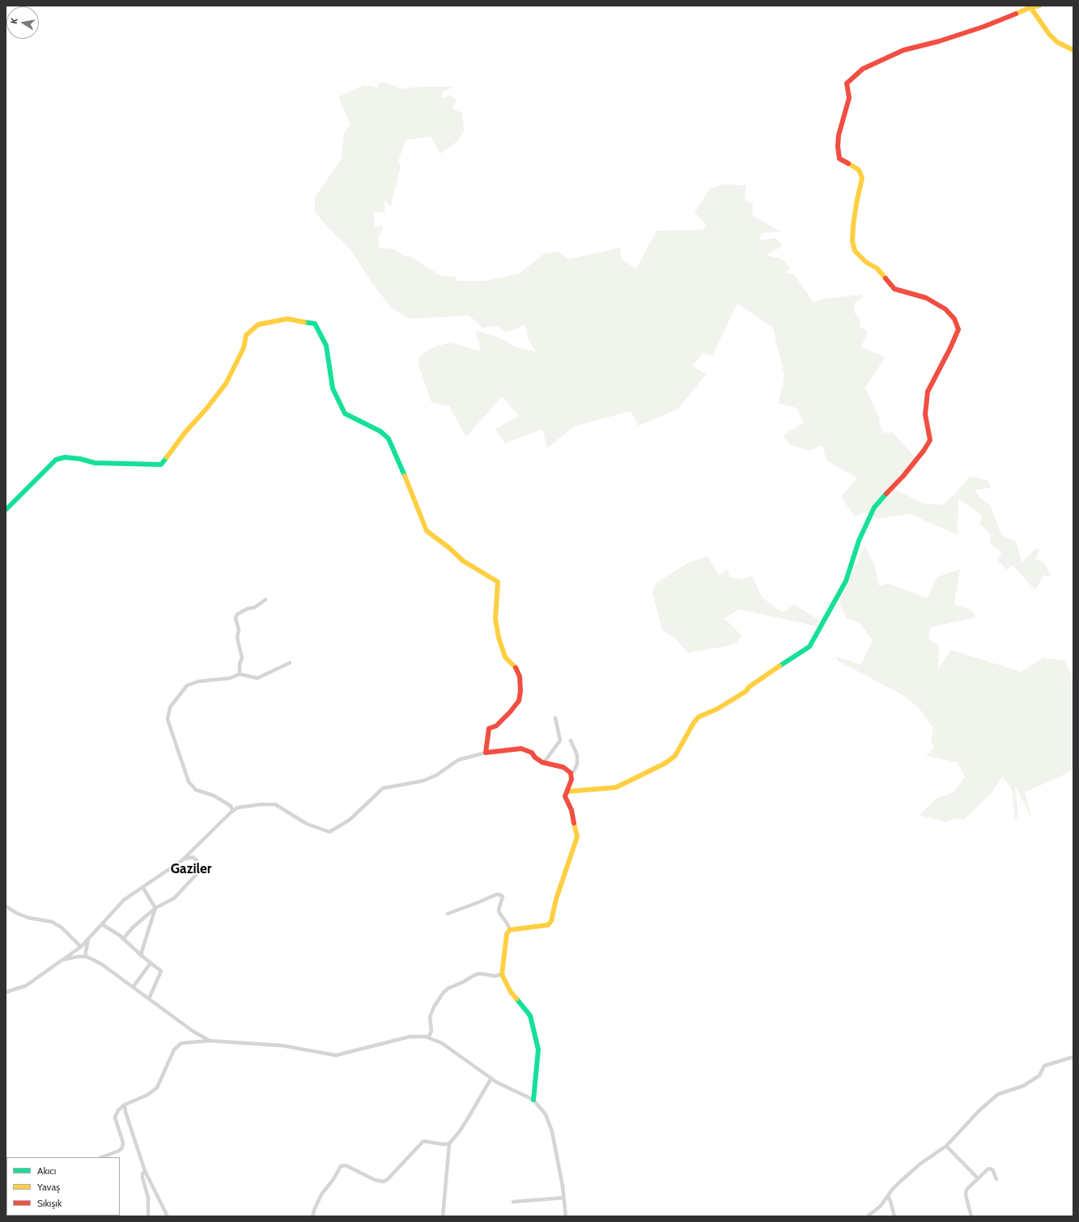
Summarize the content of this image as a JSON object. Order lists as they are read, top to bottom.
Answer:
{
  "districts": ["Gaziler"],
  "legend": ["Akıcı", "Yavaş", "Sıkışık"],
  "north": "left"
}
